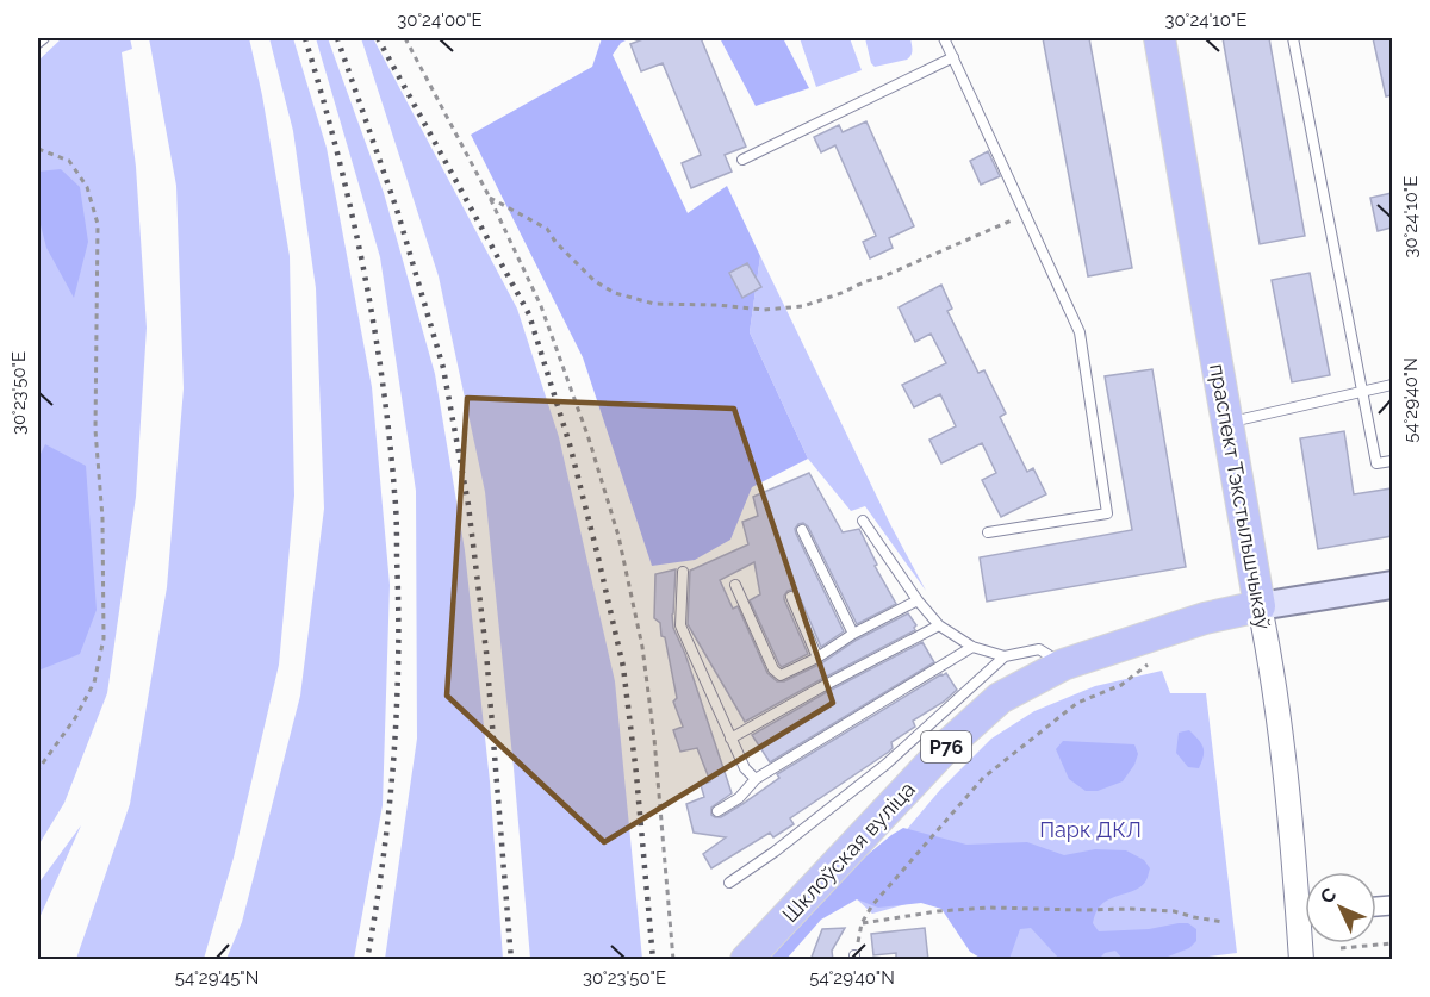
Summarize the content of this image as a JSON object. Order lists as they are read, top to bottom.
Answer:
{
  "streets": {
    "main road": ["праспект Тэкстыльшчыкаў", "Р76", "Шклоўская вуліца"]
  },
  "crossings": [
    ["праспект Тэкстыльшчыкаў", "Шклоўская вуліца"]
  ],
  "parks": ["Парк ДКЛ"],
  "north": "top left",
  "coordinates": [
    "30°24'00\"E",
    "30°24'10\"E",
    "30°23'50\"E",
    "54°29'40\"N",
    "54°29'45\"N"
  ]
}
